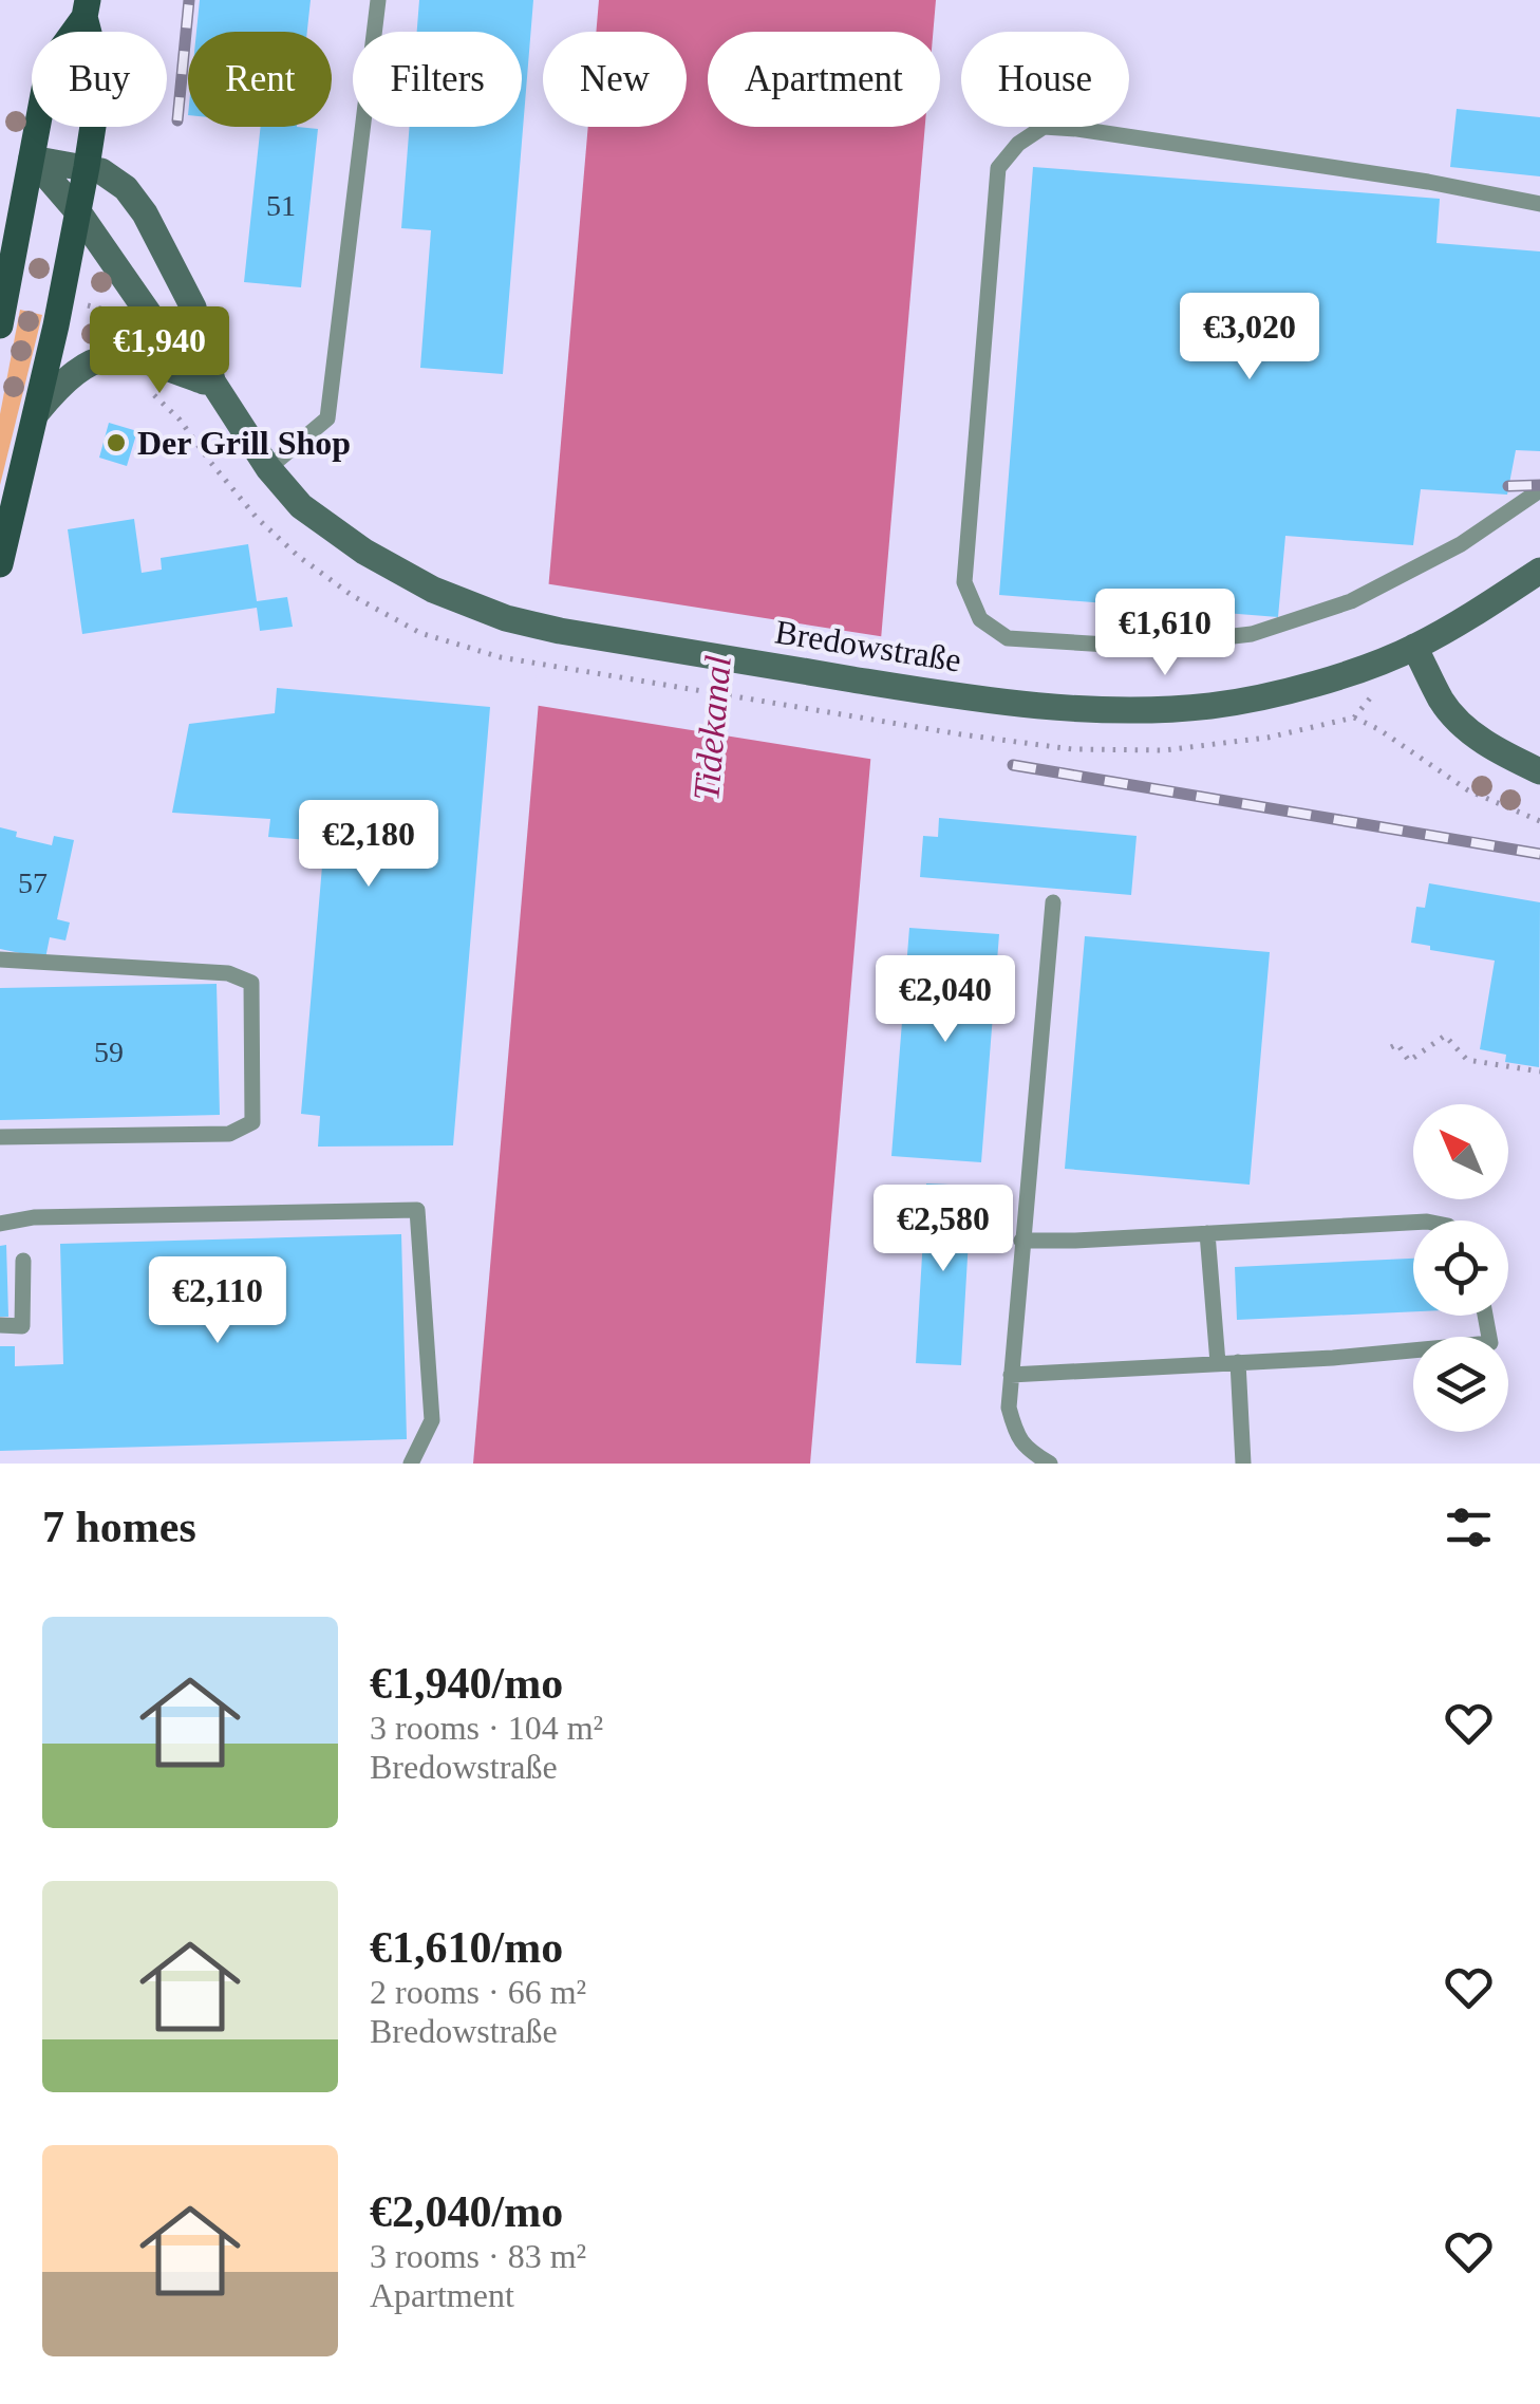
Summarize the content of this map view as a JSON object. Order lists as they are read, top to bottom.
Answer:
{
  "streets": {
    "street": ["Bredowstraße"]
  },
  "water": ["Tidekanal"],
  "places": ["Der Grill Shop"],
  "house_numbers": ["51", "57", "59"],
  "north": "top left",
  "page": {
    "chip": [
      "Buy",
      "Rent",
      "Filters",
      "New",
      "Apartment",
      "House"
    ],
    "price": [
      "€3,020",
      "€1,940",
      "€1,610",
      "€2,180",
      "€2,040",
      "€2,580",
      "€2,110"
    ],
    "heading": "7 homes",
    "list": [
      {
        "name": "€1,940/mo",
        "note": "3 rooms · 104 m² · Bredowstraße"
      },
      {
        "name": "€1,610/mo",
        "note": "2 rooms · 66 m² · Bredowstraße"
      },
      {
        "name": "€2,040/mo",
        "note": "3 rooms · 83 m² · Apartment"
      }
    ]
  }
}
